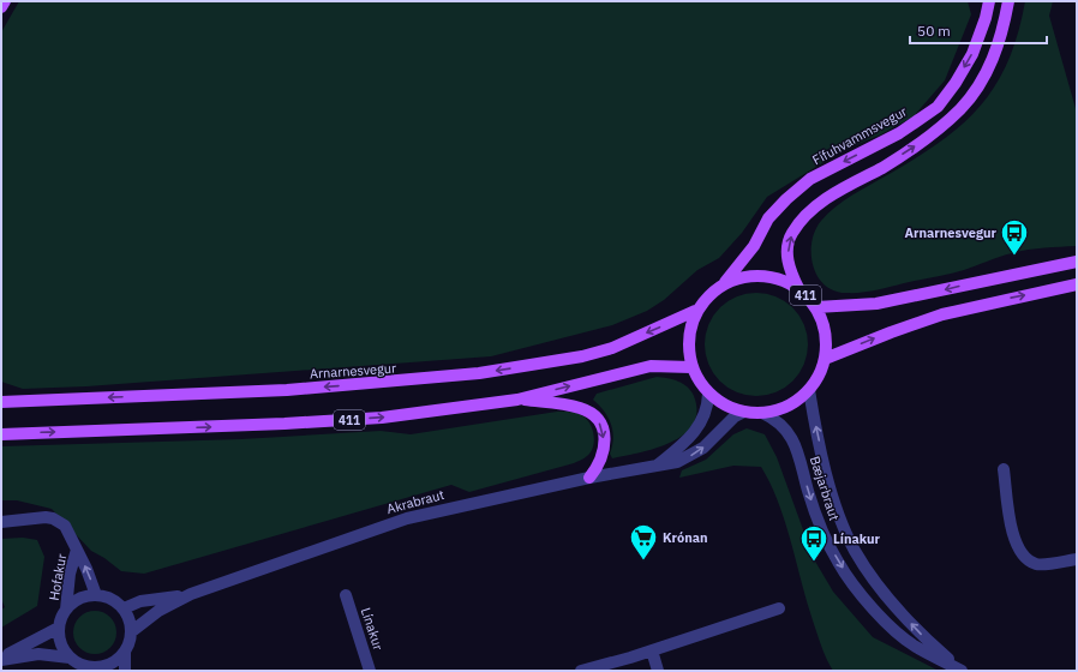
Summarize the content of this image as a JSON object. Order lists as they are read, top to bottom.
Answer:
{
  "streets": {
    "main road": ["Fífuhvammsvegur", "411", "Arnarnesvegur"],
    "street": [
      "Bæjarbraut",
      "Akrabraut",
      "Hofakur",
      "Línakur"
    ]
  },
  "crossings": [
    ["Fífuhvammsvegur", "411"],
    ["Fífuhvammsvegur", "Arnarnesvegur"],
    ["Fífuhvammsvegur", "Bæjarbraut"],
    ["Fífuhvammsvegur", "Akrabraut"],
    ["411", "Arnarnesvegur"],
    ["411", "Bæjarbraut"],
    ["411", "Akrabraut"],
    ["Arnarnesvegur", "Bæjarbraut"],
    ["Arnarnesvegur", "Akrabraut"],
    ["Bæjarbraut", "Akrabraut"],
    ["Akrabraut", "Hofakur"]
  ],
  "places": {
    "bus stop": ["Arnarnesvegur", "Línakur"],
    "supermarket": ["Krónan"]
  },
  "scale_bar": "50 m"
}
